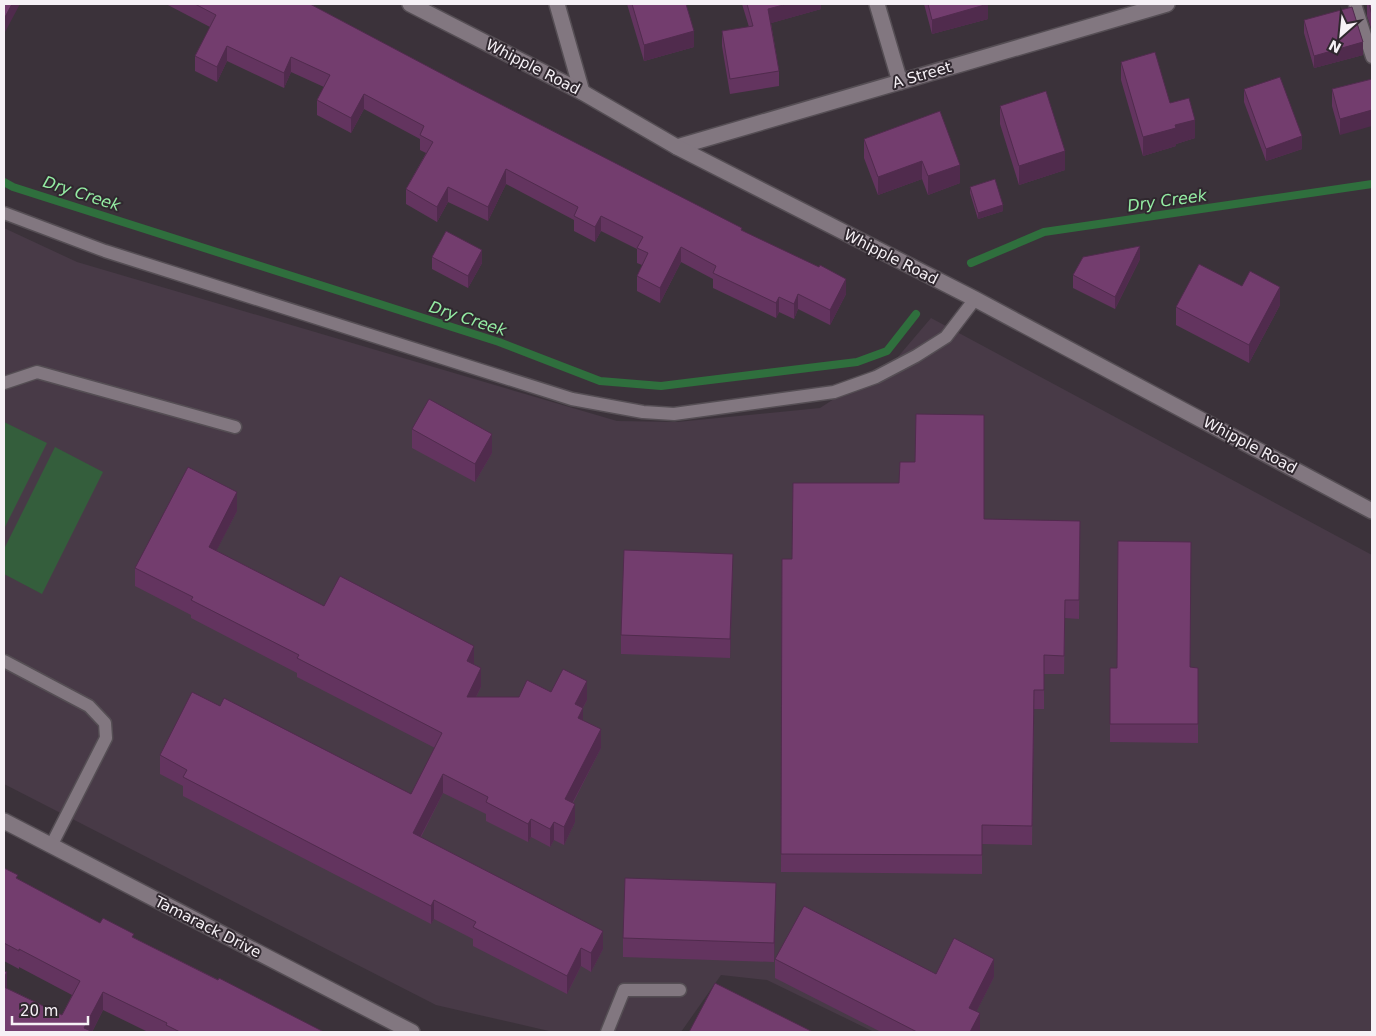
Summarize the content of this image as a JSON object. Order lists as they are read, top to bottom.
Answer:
{
  "streets": {
    "street": ["Whipple Road", "A Street", "Tamarack Drive"]
  },
  "crossings": [
    ["Whipple Road", "A Street"]
  ],
  "water": ["Dry Creek"],
  "scale_bar": "20 m",
  "north": "bottom left"
}
